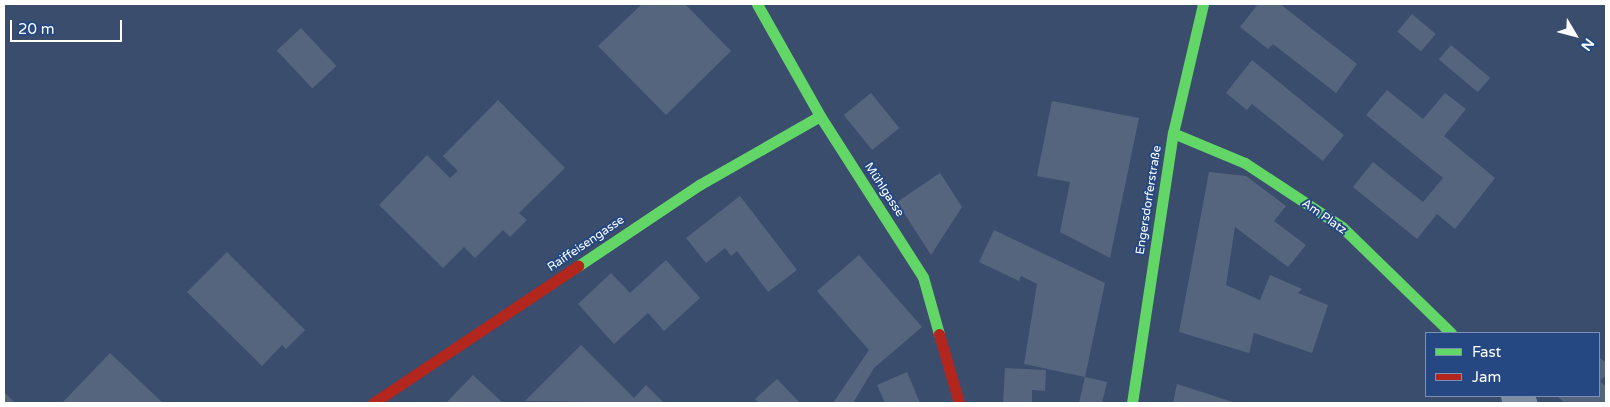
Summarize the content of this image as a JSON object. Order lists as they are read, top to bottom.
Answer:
{
  "streets": {
    "street": [
      "Mühlgasse",
      "Engersdorferstraße",
      "Am Platz",
      "Raiffeisengasse"
    ]
  },
  "crossings": [
    ["Mühlgasse", "Raiffeisengasse"],
    ["Engersdorferstraße", "Am Platz"]
  ],
  "legend": ["Fast", "Jam"],
  "scale_bar": "20 m",
  "north": "bottom right"
}
